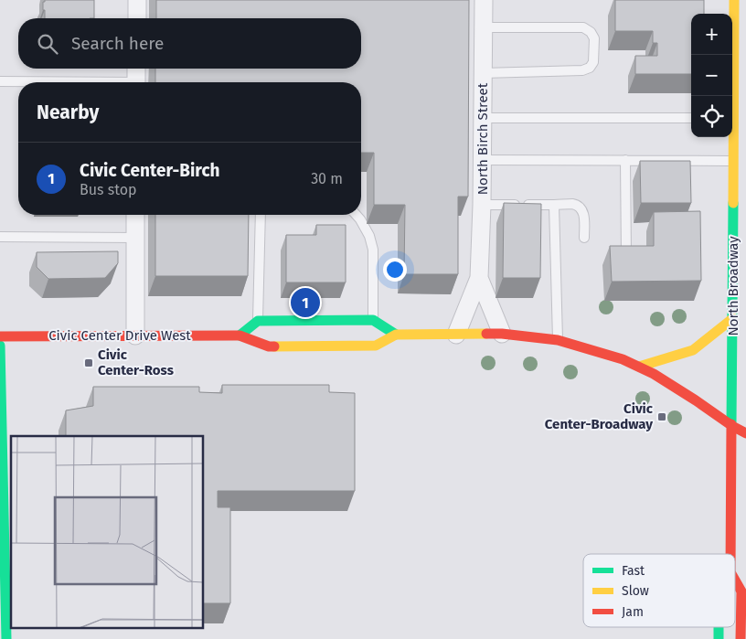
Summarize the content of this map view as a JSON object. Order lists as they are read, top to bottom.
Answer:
{
  "streets": {
    "main road": ["North Broadway", "Civic Center Drive West"],
    "street": ["North Birch Street"]
  },
  "crossings": [
    ["North Birch Street", "Civic Center Drive West"],
    ["North Broadway", "Civic Center Drive West"]
  ],
  "places": {
    "transit": ["Civic Center-Ross", "Civic Center-Broadway"]
  },
  "legend": ["Fast", "Slow", "Jam"],
  "page": {
    "map_buttons": ["+", "−"],
    "search": "Search here",
    "heading": "Nearby",
    "list": [
      {
        "mark": "1",
        "name": "Civic Center-Birch",
        "note": "Bus stop",
        "value": "30 m"
      }
    ],
    "pins": "1"
  }
}
